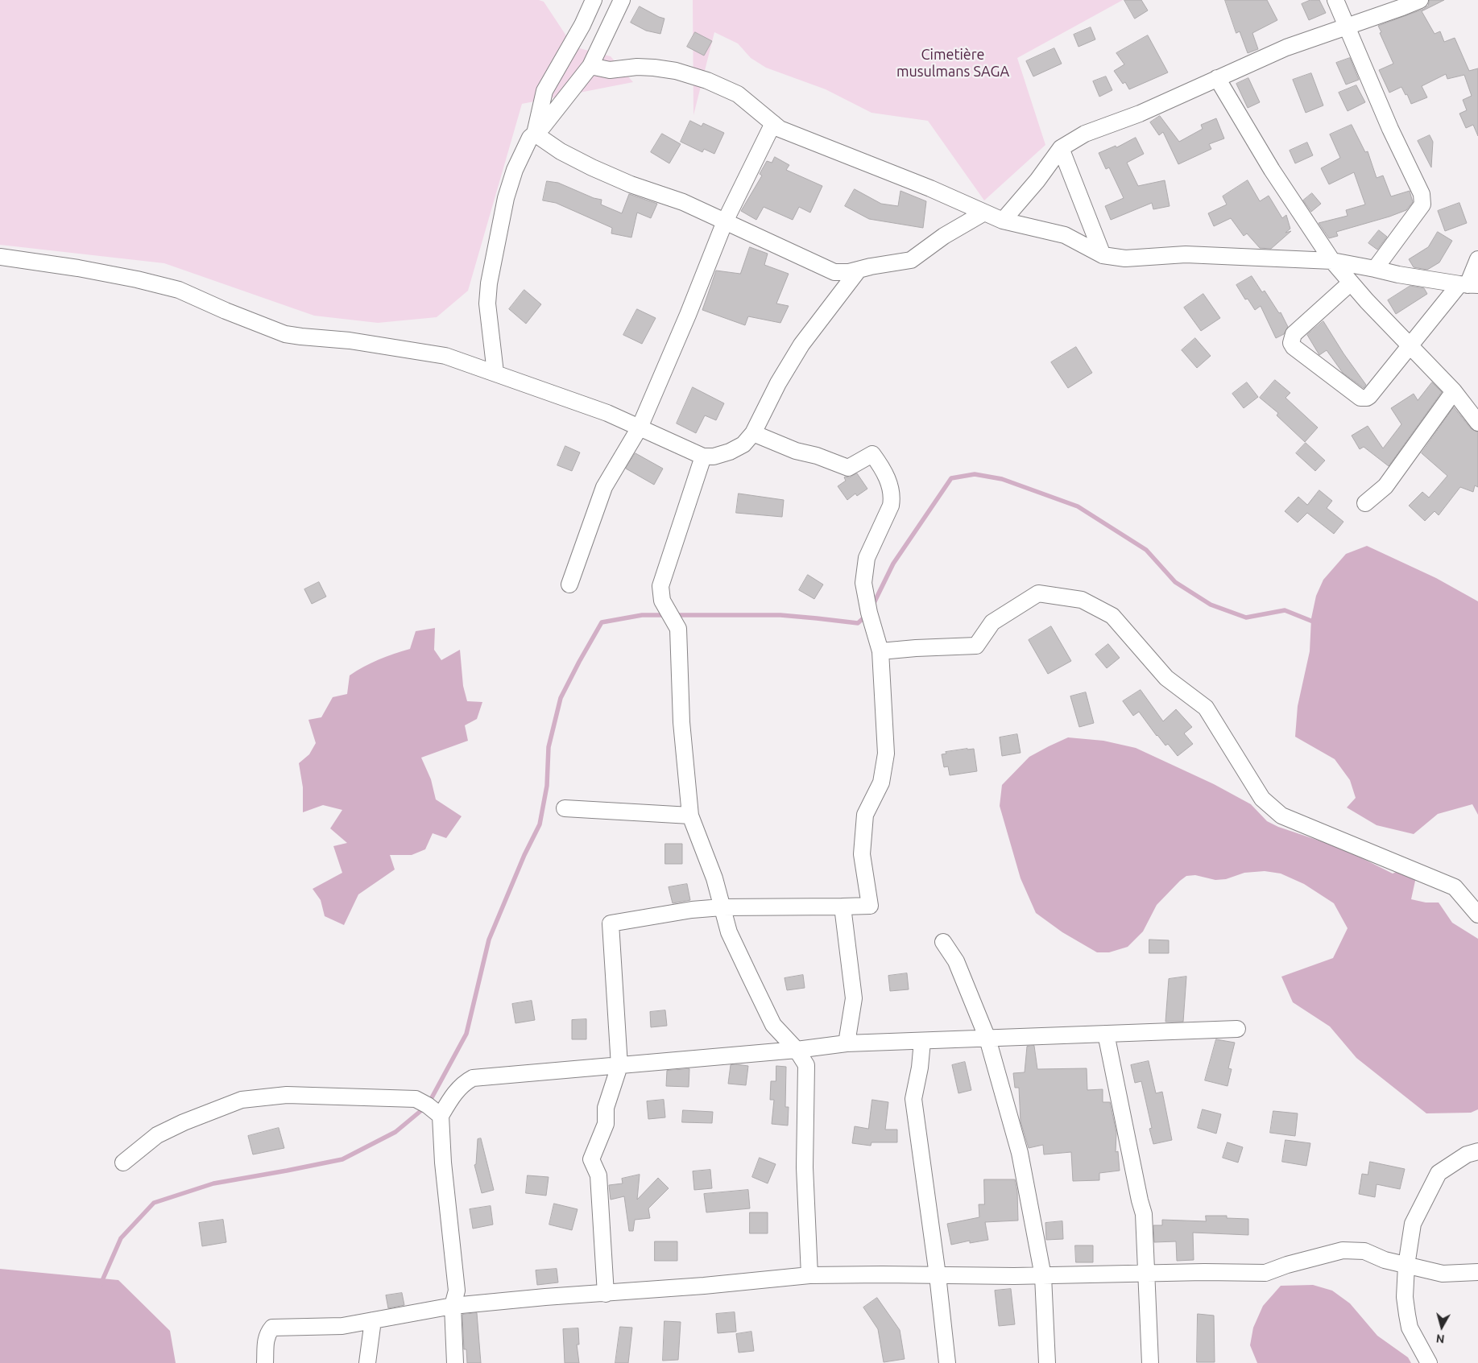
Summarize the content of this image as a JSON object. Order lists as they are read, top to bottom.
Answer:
{
  "parks": ["Cimetière musulmans SAGA"],
  "north": "bottom"
}
